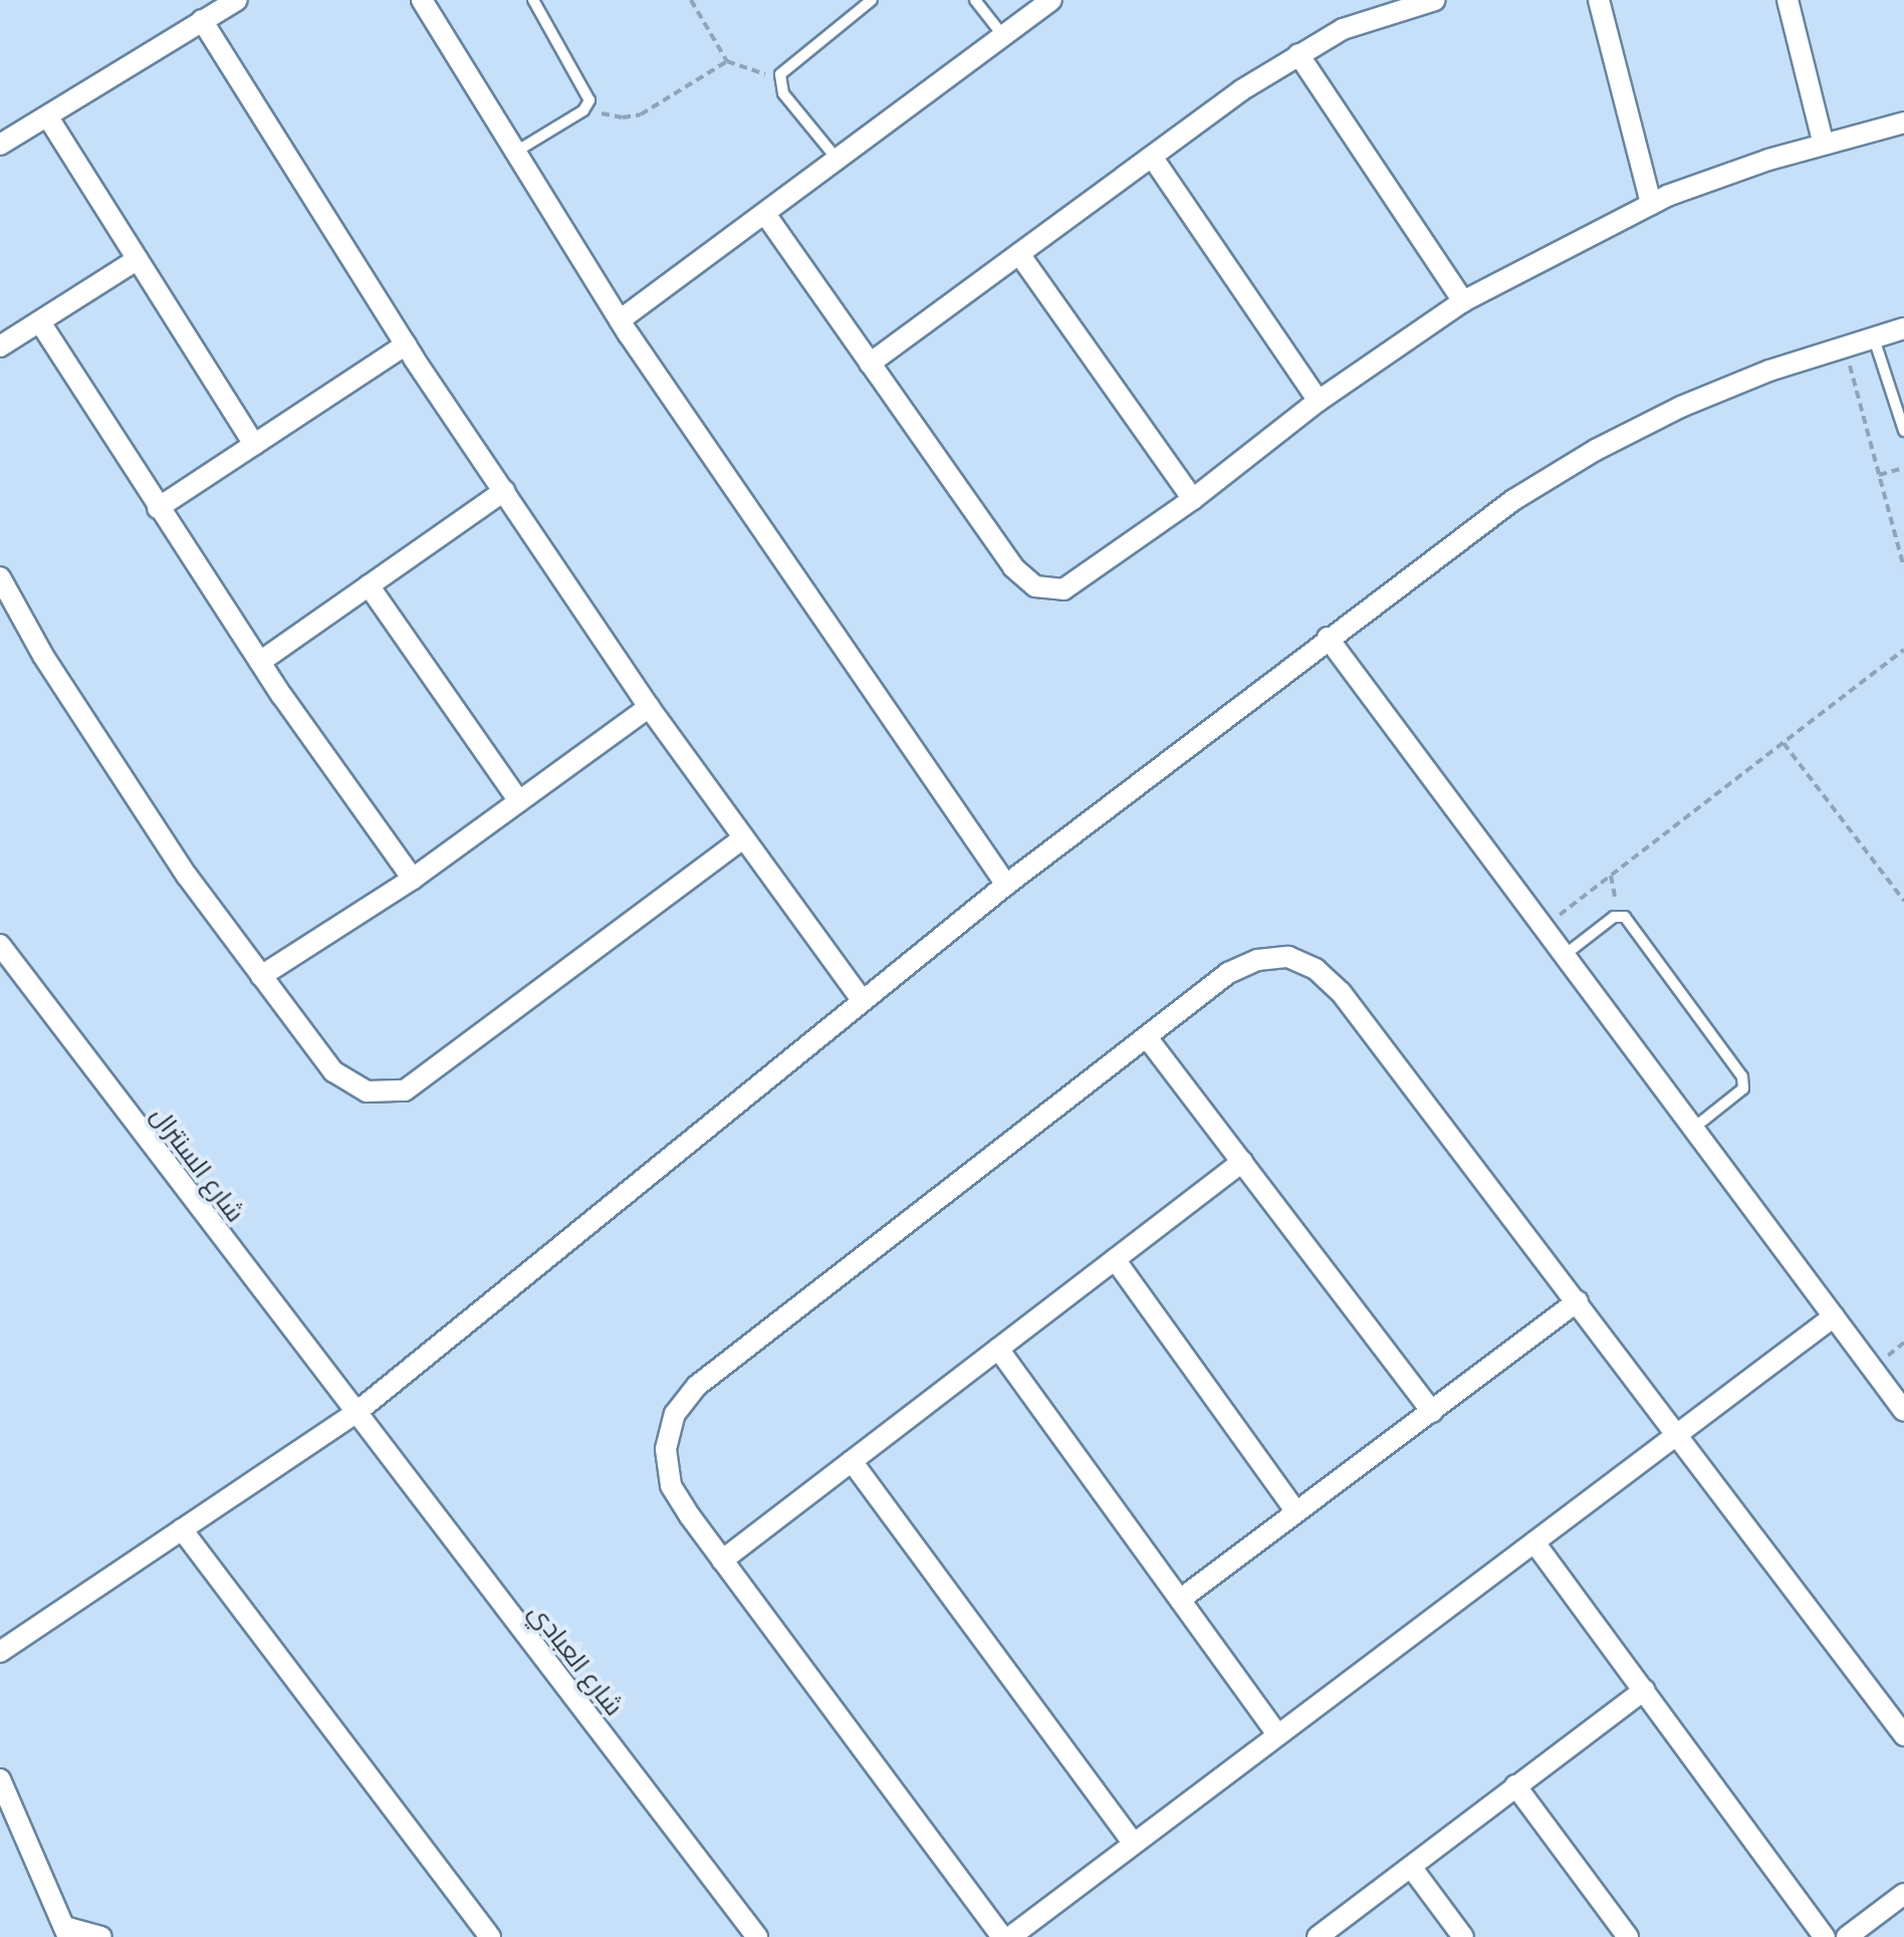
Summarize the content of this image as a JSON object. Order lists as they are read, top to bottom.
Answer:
{
  "streets": {
    "street": ["شارع السنترال", "شارع العبادي"]
  },
  "crossings": [
    ["شارع السنترال", "شارع العبادي"]
  ]
}
